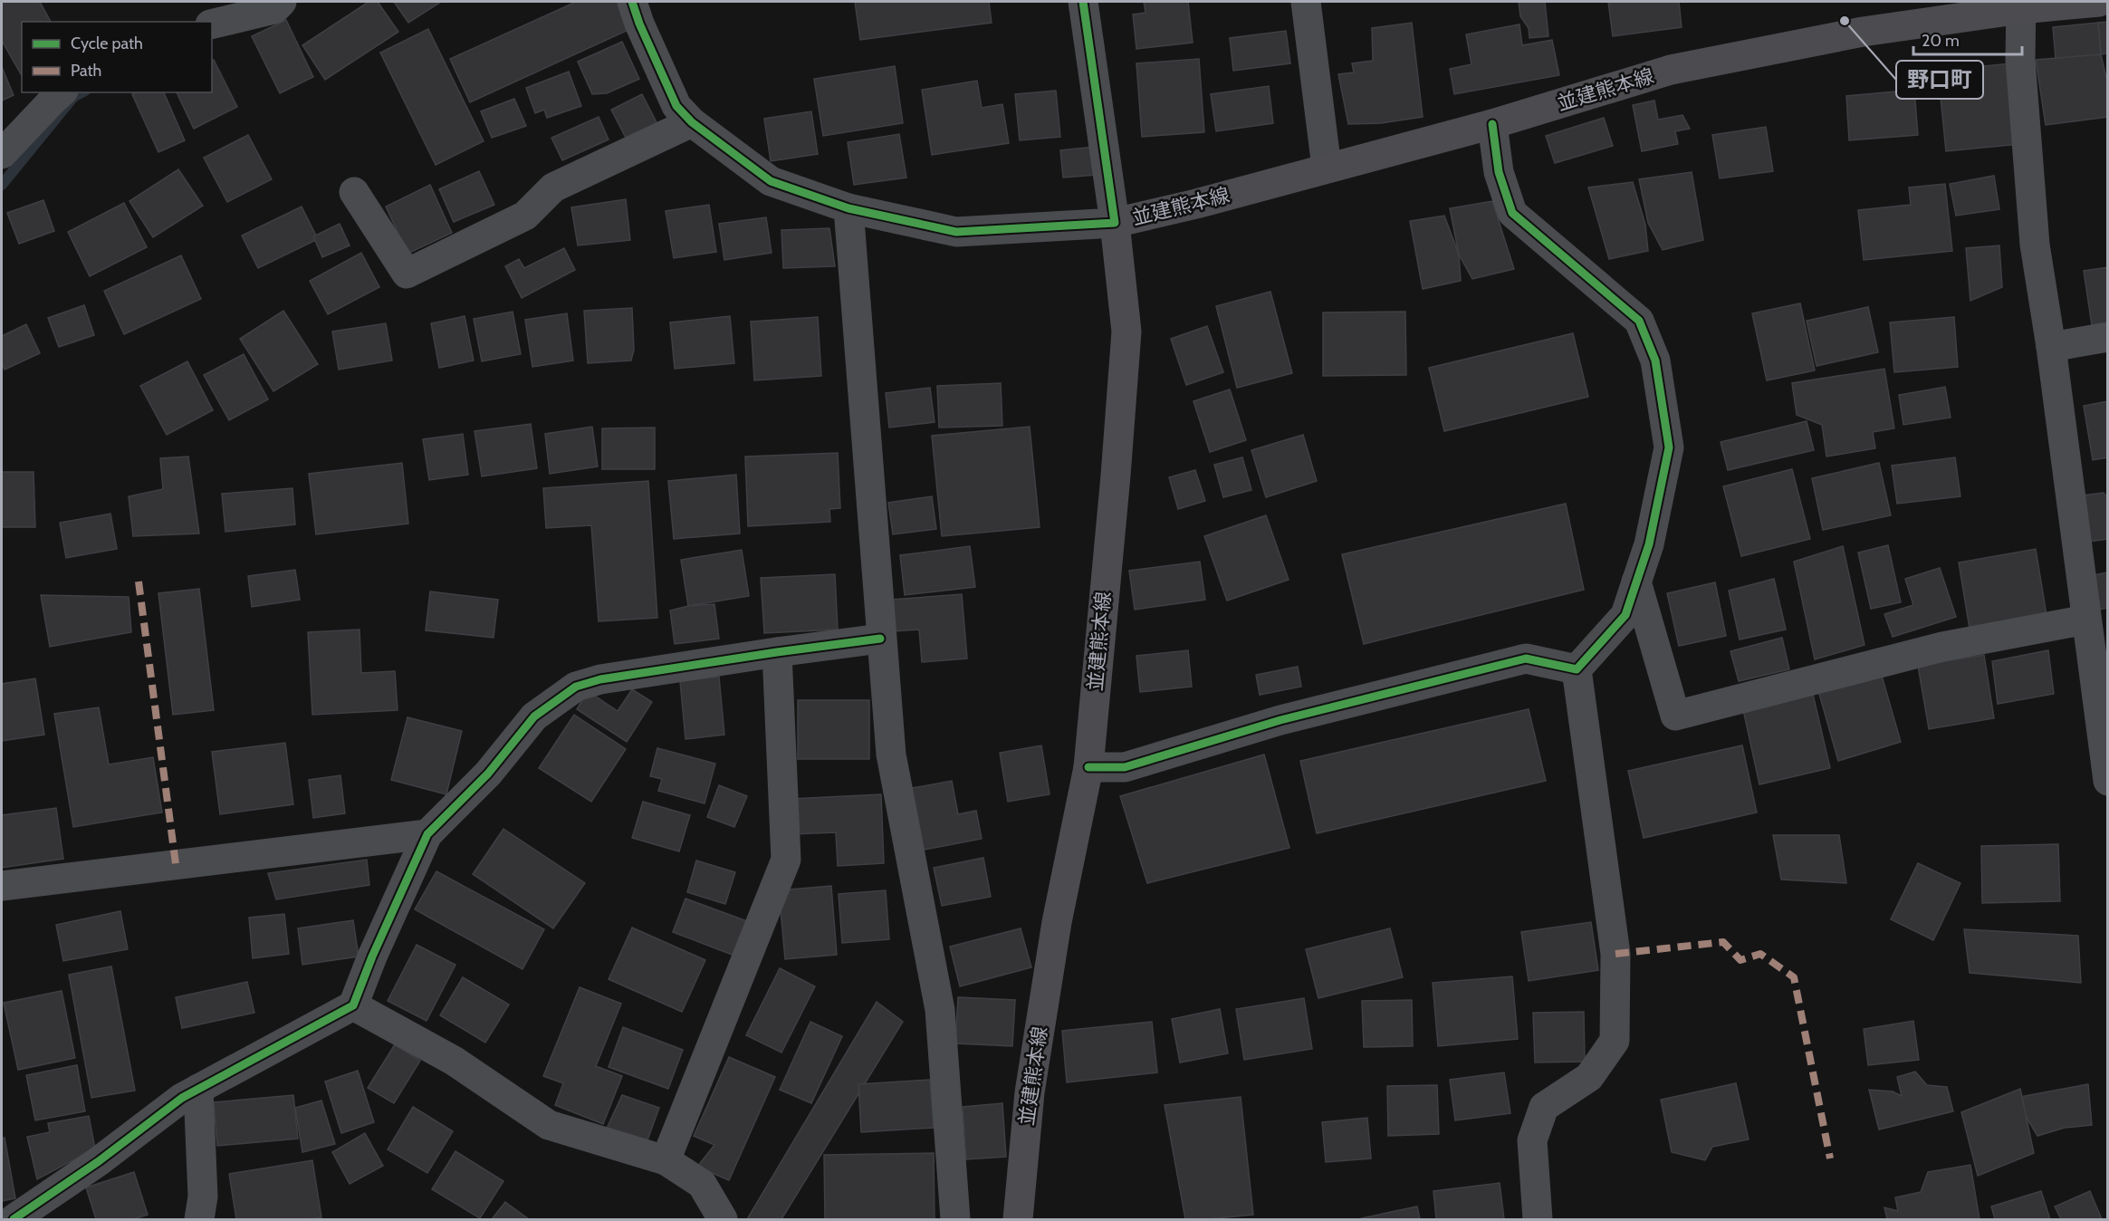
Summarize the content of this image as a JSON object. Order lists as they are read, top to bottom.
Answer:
{
  "streets": {
    "main road": ["並建熊本線"]
  },
  "places": ["野口町"],
  "legend": ["Cycle path", "Path"],
  "scale_bar": "20 m"
}
